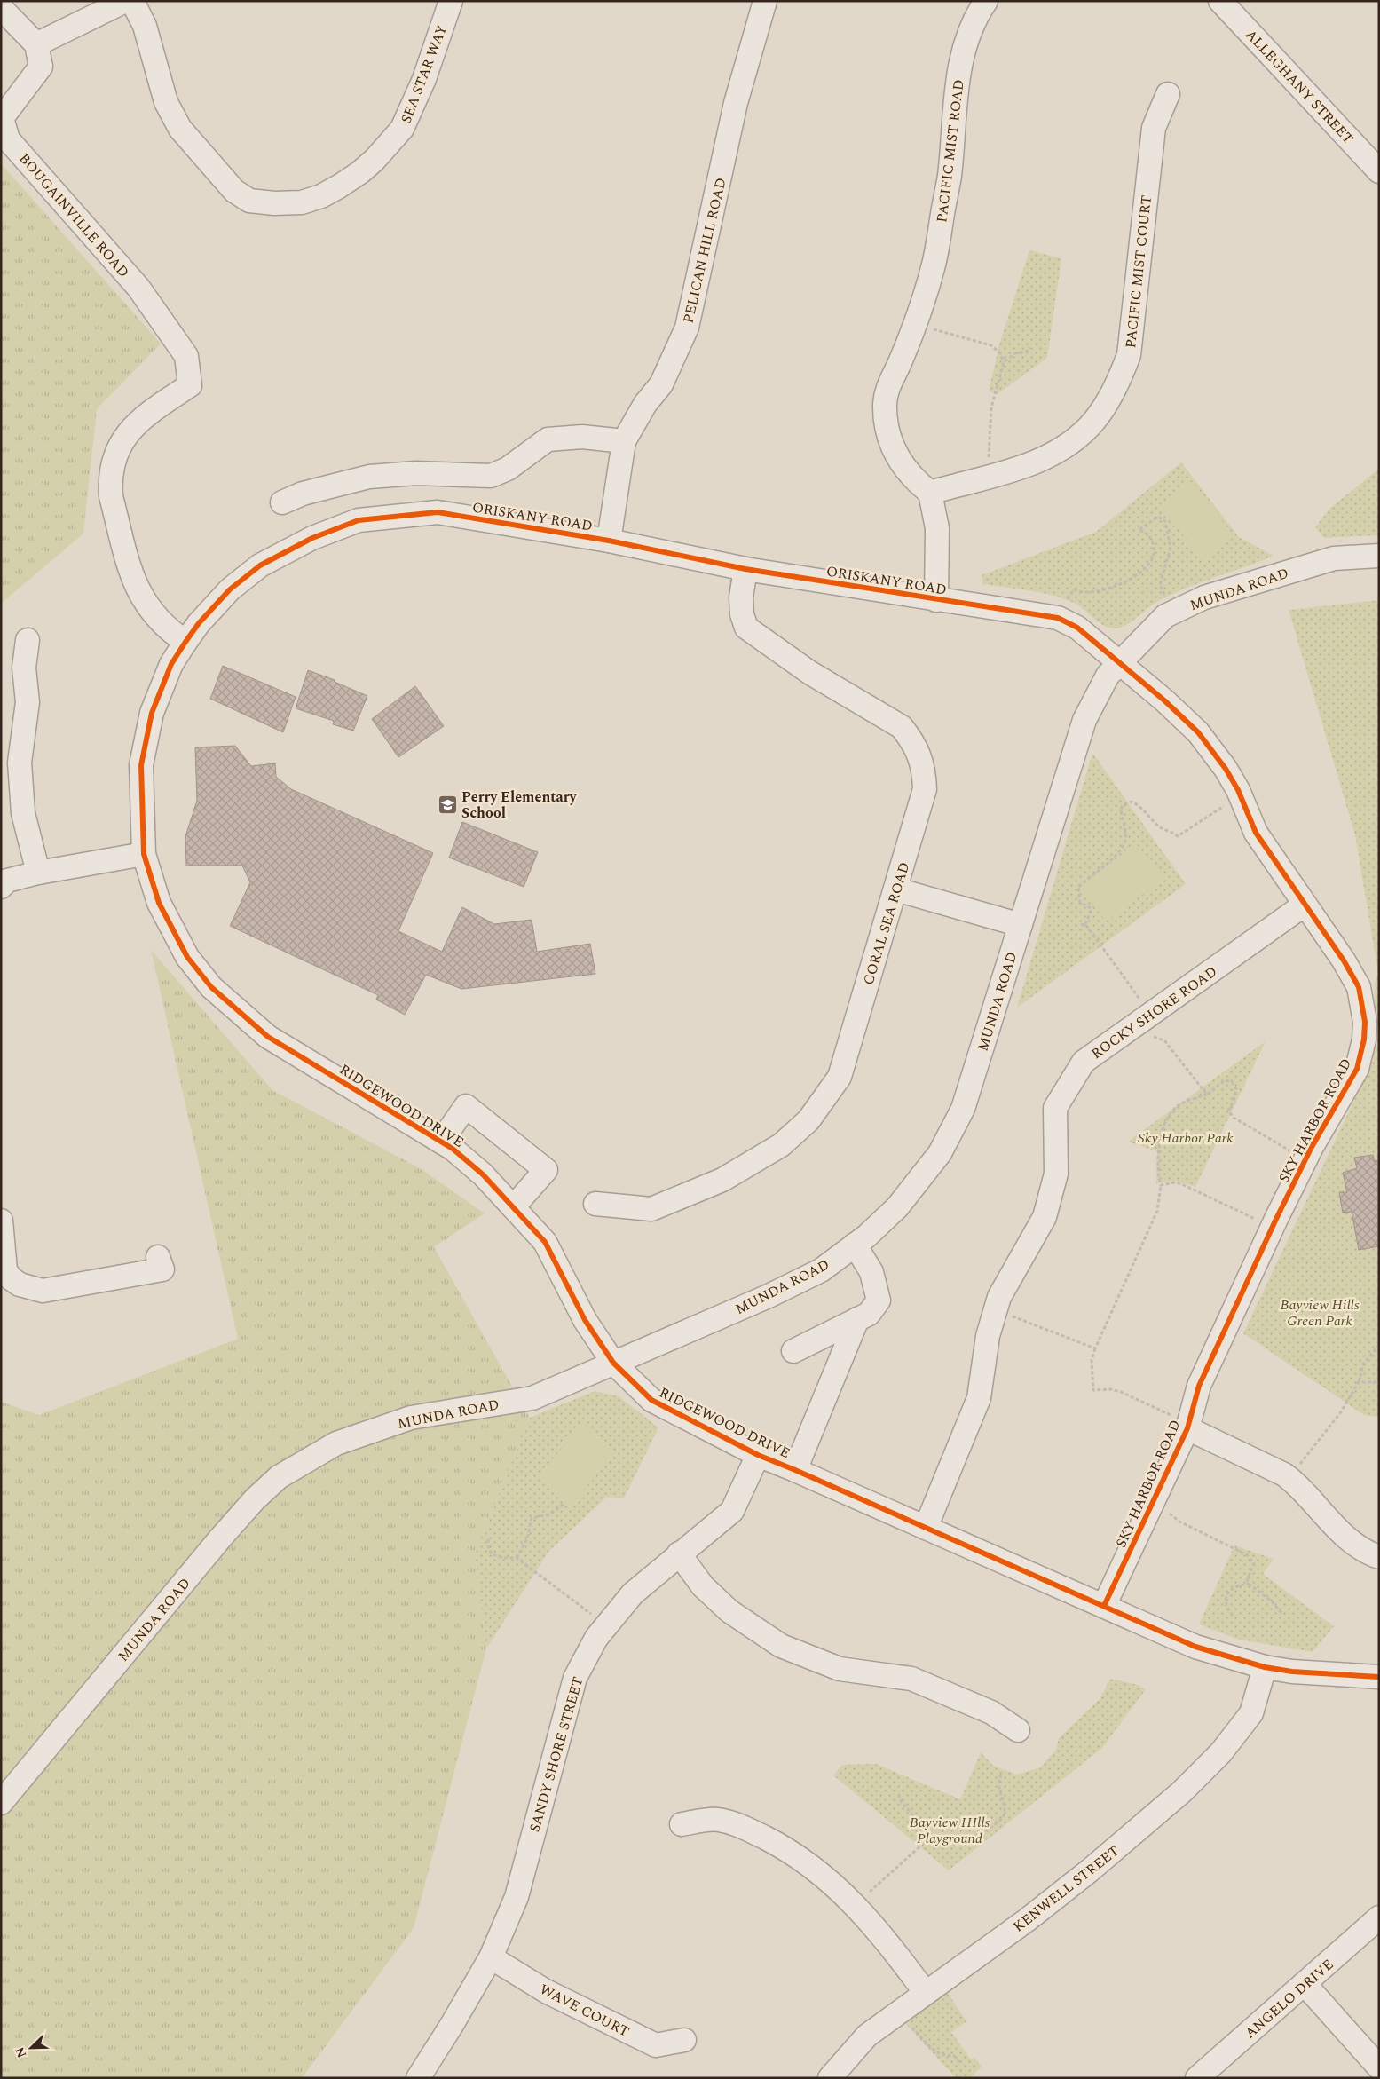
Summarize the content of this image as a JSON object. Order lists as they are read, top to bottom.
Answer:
{
  "streets": {
    "street": [
      "SEA STAR WAY",
      "ALLEGHANY STREET",
      "PACIFIC MIST ROAD",
      "BOUGAINVILLE ROAD",
      "PELICAN HILL ROAD",
      "PACIFIC MIST COURT",
      "ORISKANY ROAD",
      "MUNDA ROAD",
      "CORAL SEA ROAD",
      "ROCKY SHORE ROAD",
      "RIDGEWOOD DRIVE",
      "SKY HARBOR ROAD",
      "SANDY SHORE STREET",
      "KENWELL STREET",
      "ANGELO DRIVE",
      "WAVE COURT"
    ]
  },
  "crossings": [
    ["PACIFIC MIST ROAD", "PACIFIC MIST COURT"],
    ["BOUGAINVILLE ROAD", "ORISKANY ROAD"],
    ["PELICAN HILL ROAD", "ORISKANY ROAD"],
    ["ORISKANY ROAD", "MUNDA ROAD"],
    ["ORISKANY ROAD", "CORAL SEA ROAD"],
    ["ORISKANY ROAD", "RIDGEWOOD DRIVE"],
    ["ORISKANY ROAD", "SKY HARBOR ROAD"],
    ["MUNDA ROAD", "RIDGEWOOD DRIVE"],
    ["MUNDA ROAD", "SKY HARBOR ROAD"],
    ["ROCKY SHORE ROAD", "RIDGEWOOD DRIVE"],
    ["ROCKY SHORE ROAD", "SKY HARBOR ROAD"],
    ["RIDGEWOOD DRIVE", "SKY HARBOR ROAD"],
    ["RIDGEWOOD DRIVE", "SANDY SHORE STREET"],
    ["RIDGEWOOD DRIVE", "KENWELL STREET"],
    ["SANDY SHORE STREET", "WAVE COURT"]
  ],
  "parks": ["Sky Harbor Park", "Bayview Hills Green Park", "Bayview HIlls Playground"],
  "places": {
    "school or university": ["Perry Elementary School"]
  },
  "north": "bottom left"
}
